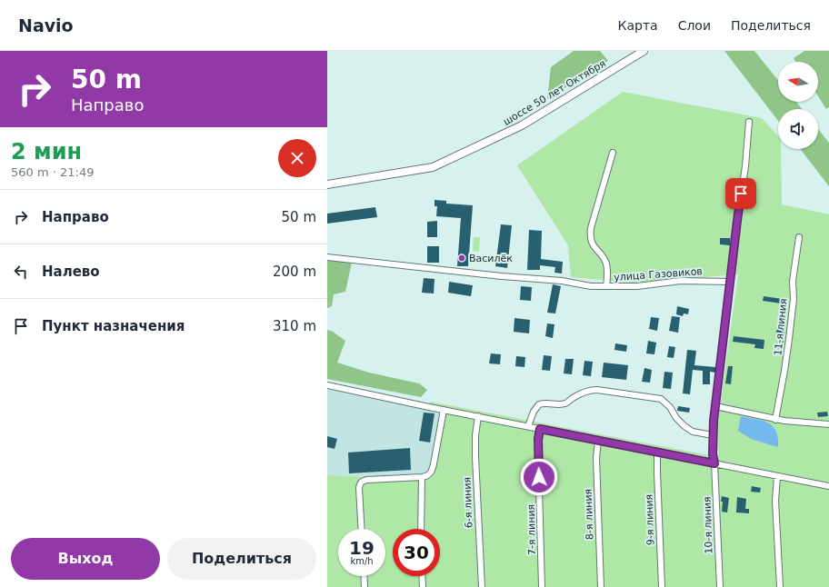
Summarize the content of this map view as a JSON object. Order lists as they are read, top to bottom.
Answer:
{
  "streets": {
    "street": [
      "шоссе 50 лет Октября",
      "улица Газовиков",
      "11-я линия",
      "6-я линия",
      "8-я линия",
      "9-я линия",
      "10-я линия",
      "7-я линия"
    ]
  },
  "crossings": [
    ["улица Газовиков", "10-я линия"]
  ],
  "places": ["Василёк"],
  "north": "left",
  "page": {
    "header": "Navio",
    "nav": ["Карта", "Слои", "Поделиться"],
    "turn": ["50 m", "Направо"],
    "heading": ["2 мин", "560 m · 21:49"],
    "list": [
      {
        "name": "Направо",
        "value": "50 m"
      },
      {
        "name": "Налево",
        "value": "200 m"
      },
      {
        "name": "Пункт назначения",
        "value": "310 m"
      }
    ],
    "speed": "19 km/h",
    "limit": "30",
    "buttons": ["Выход", "Поделиться"]
  }
}
